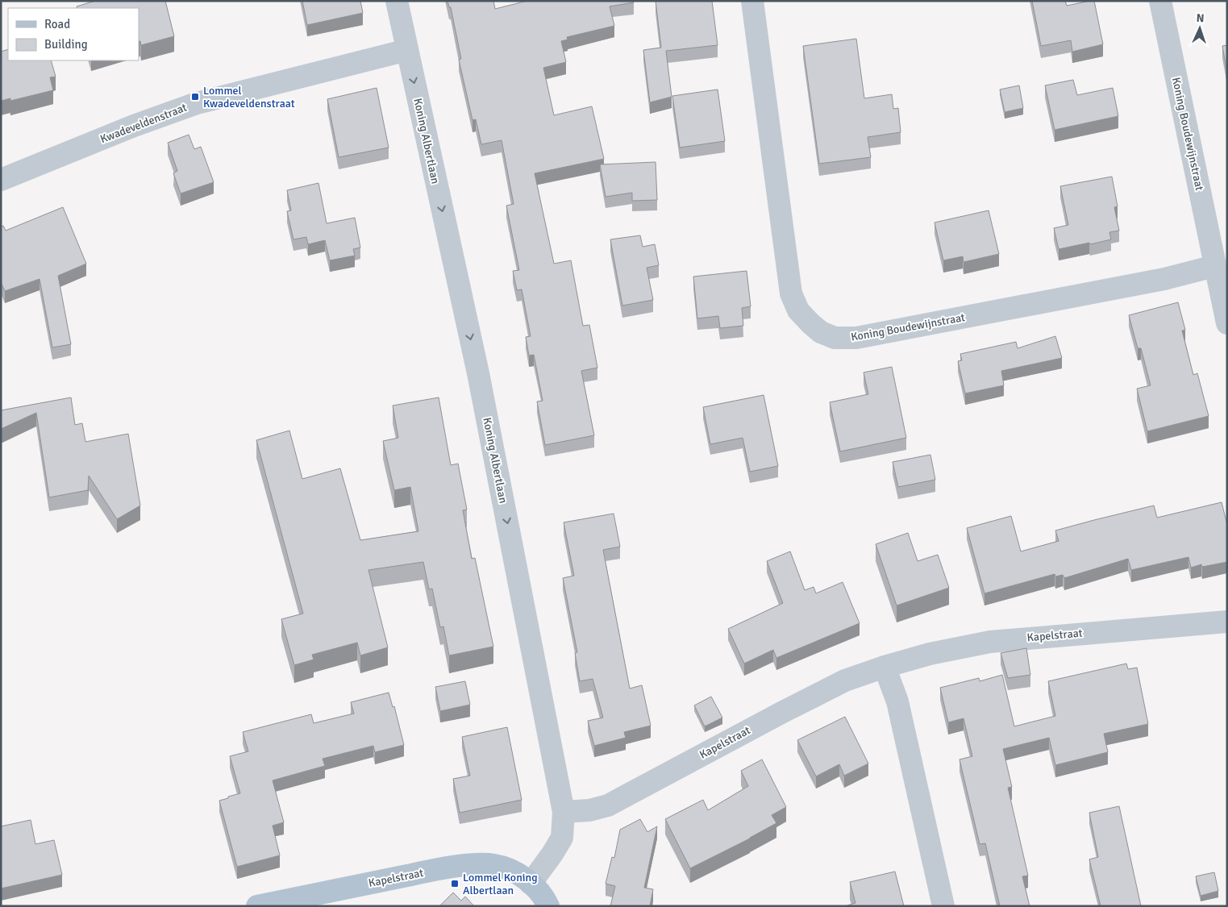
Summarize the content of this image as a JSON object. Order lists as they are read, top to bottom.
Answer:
{
  "streets": {
    "main road": ["Kapelstraat"],
    "street": ["Kwadeveldenstraat", "Koning Boudewijnstraat", "Koning Albertlaan"]
  },
  "crossings": [
    ["Kwadeveldenstraat", "Koning Albertlaan"],
    ["Koning Albertlaan", "Kapelstraat"]
  ],
  "one_way": ["Koning Albertlaan"],
  "places": {
    "transit": ["Lommel Kwadeveldenstraat", "Lommel Koning Albertlaan"]
  },
  "legend": ["Road", "Building"],
  "north": "top"
}
